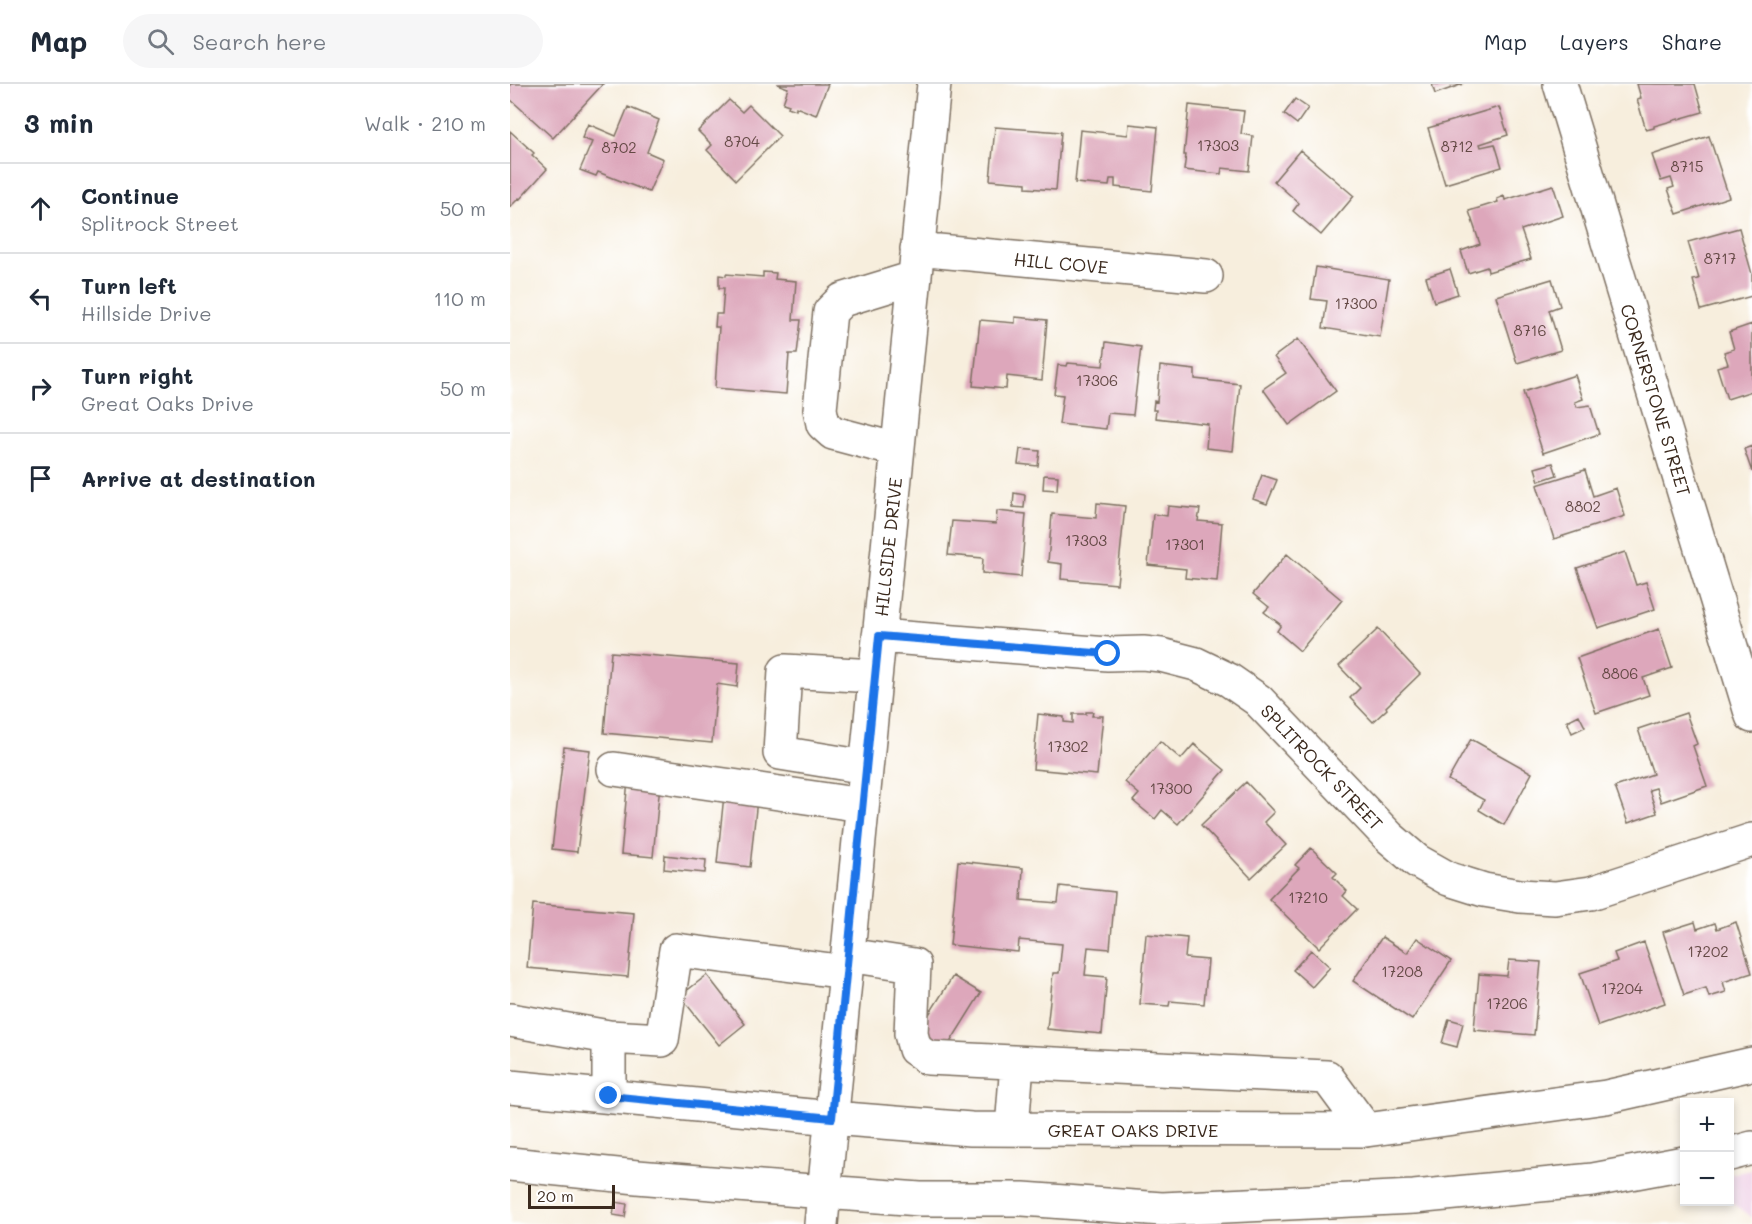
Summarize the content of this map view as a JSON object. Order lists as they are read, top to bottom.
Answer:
{
  "streets": {
    "street": [
      "HILL COVE",
      "CORNERSTONE STREET",
      "HILLSIDE DRIVE",
      "SPLITROCK STREET",
      "GREAT OAKS DRIVE"
    ]
  },
  "crossings": [
    ["HILL COVE", "HILLSIDE DRIVE"],
    ["HILLSIDE DRIVE", "SPLITROCK STREET"],
    ["HILLSIDE DRIVE", "GREAT OAKS DRIVE"]
  ],
  "house_numbers": [
    "8704",
    "17303",
    "8712",
    "8702",
    "8715",
    "8717",
    "17300",
    "8716",
    "17306",
    "8802",
    "17303",
    "17301",
    "8806",
    "17302",
    "17300",
    "17210",
    "17202",
    "17208",
    "17204",
    "17206"
  ],
  "scale_bar": "20 m",
  "page": {
    "header": "Map",
    "search": "Search here",
    "nav": ["Map", "Layers", "Share"],
    "heading": ["3 min", "Walk · 210 m"],
    "list": [
      ["Continue", "Splitrock Street", "50 m"],
      ["Turn left", "Hillside Drive", "110 m"],
      ["Turn right", "Great Oaks Drive", "50 m"],
      "Arrive at destination"
    ],
    "map_buttons": ["+", "−"],
    "scale": "20 m"
  }
}
